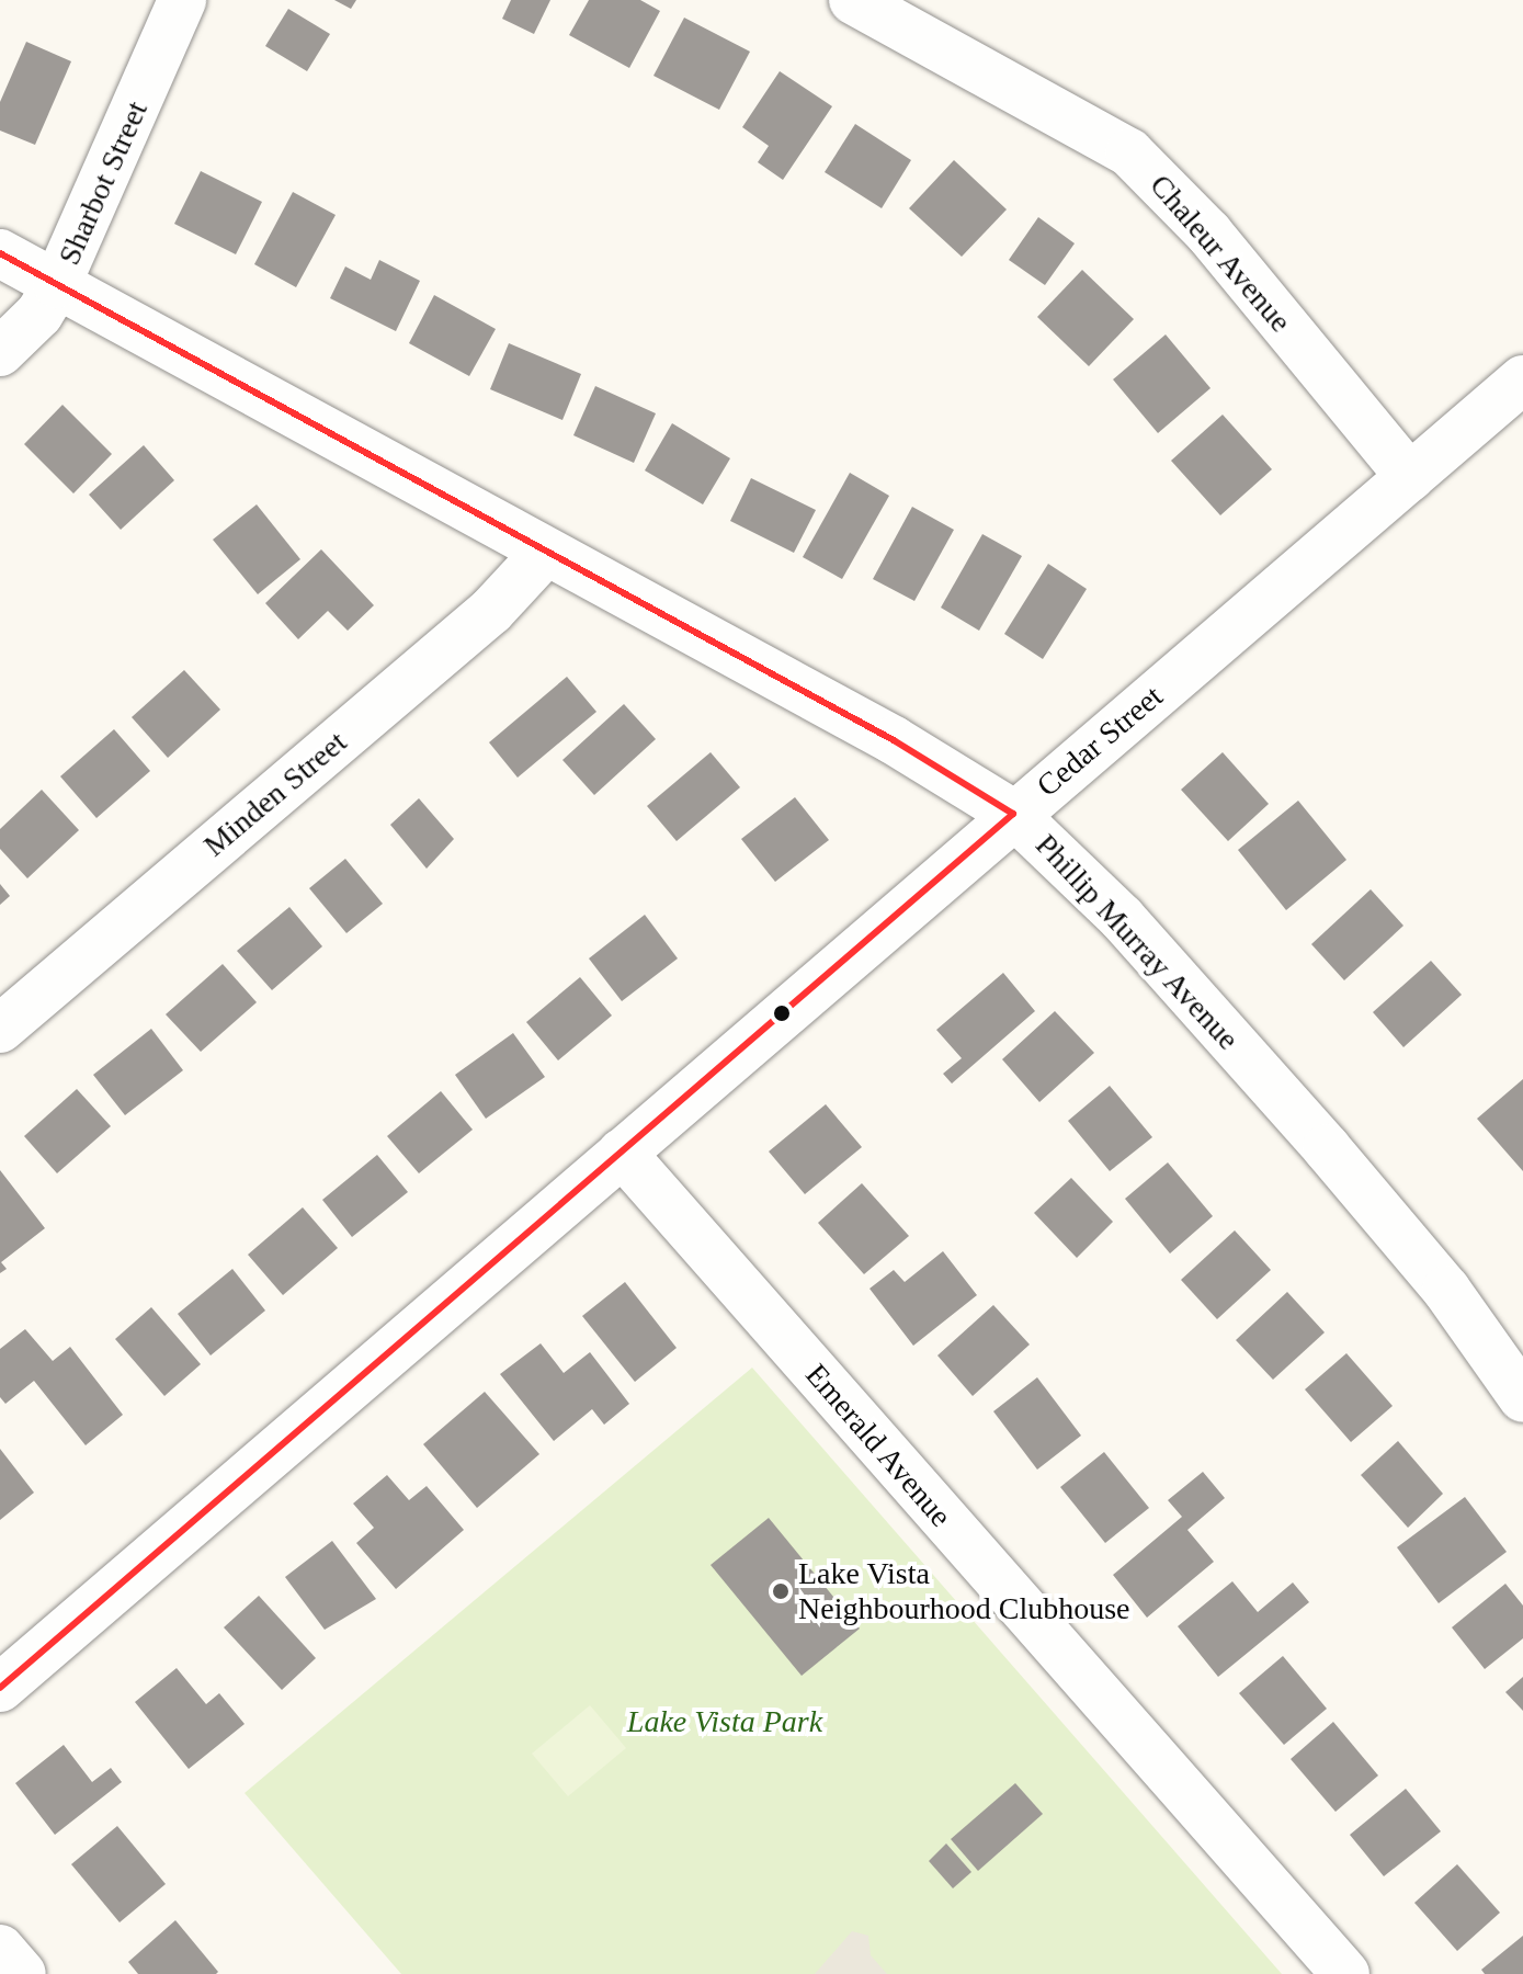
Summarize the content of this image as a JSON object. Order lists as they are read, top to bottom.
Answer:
{
  "streets": {
    "street": [
      "Sharbot Street",
      "Chaleur Avenue",
      "Cedar Street",
      "Minden Street",
      "Phillip Murray Avenue",
      "Emerald Avenue"
    ]
  },
  "crossings": [
    ["Sharbot Street", "Phillip Murray Avenue"],
    ["Chaleur Avenue", "Cedar Street"],
    ["Cedar Street", "Phillip Murray Avenue"],
    ["Cedar Street", "Emerald Avenue"],
    ["Minden Street", "Phillip Murray Avenue"]
  ],
  "parks": ["Lake Vista Park"],
  "places": ["Lake Vista Neighbourhood Clubhouse"]
}
